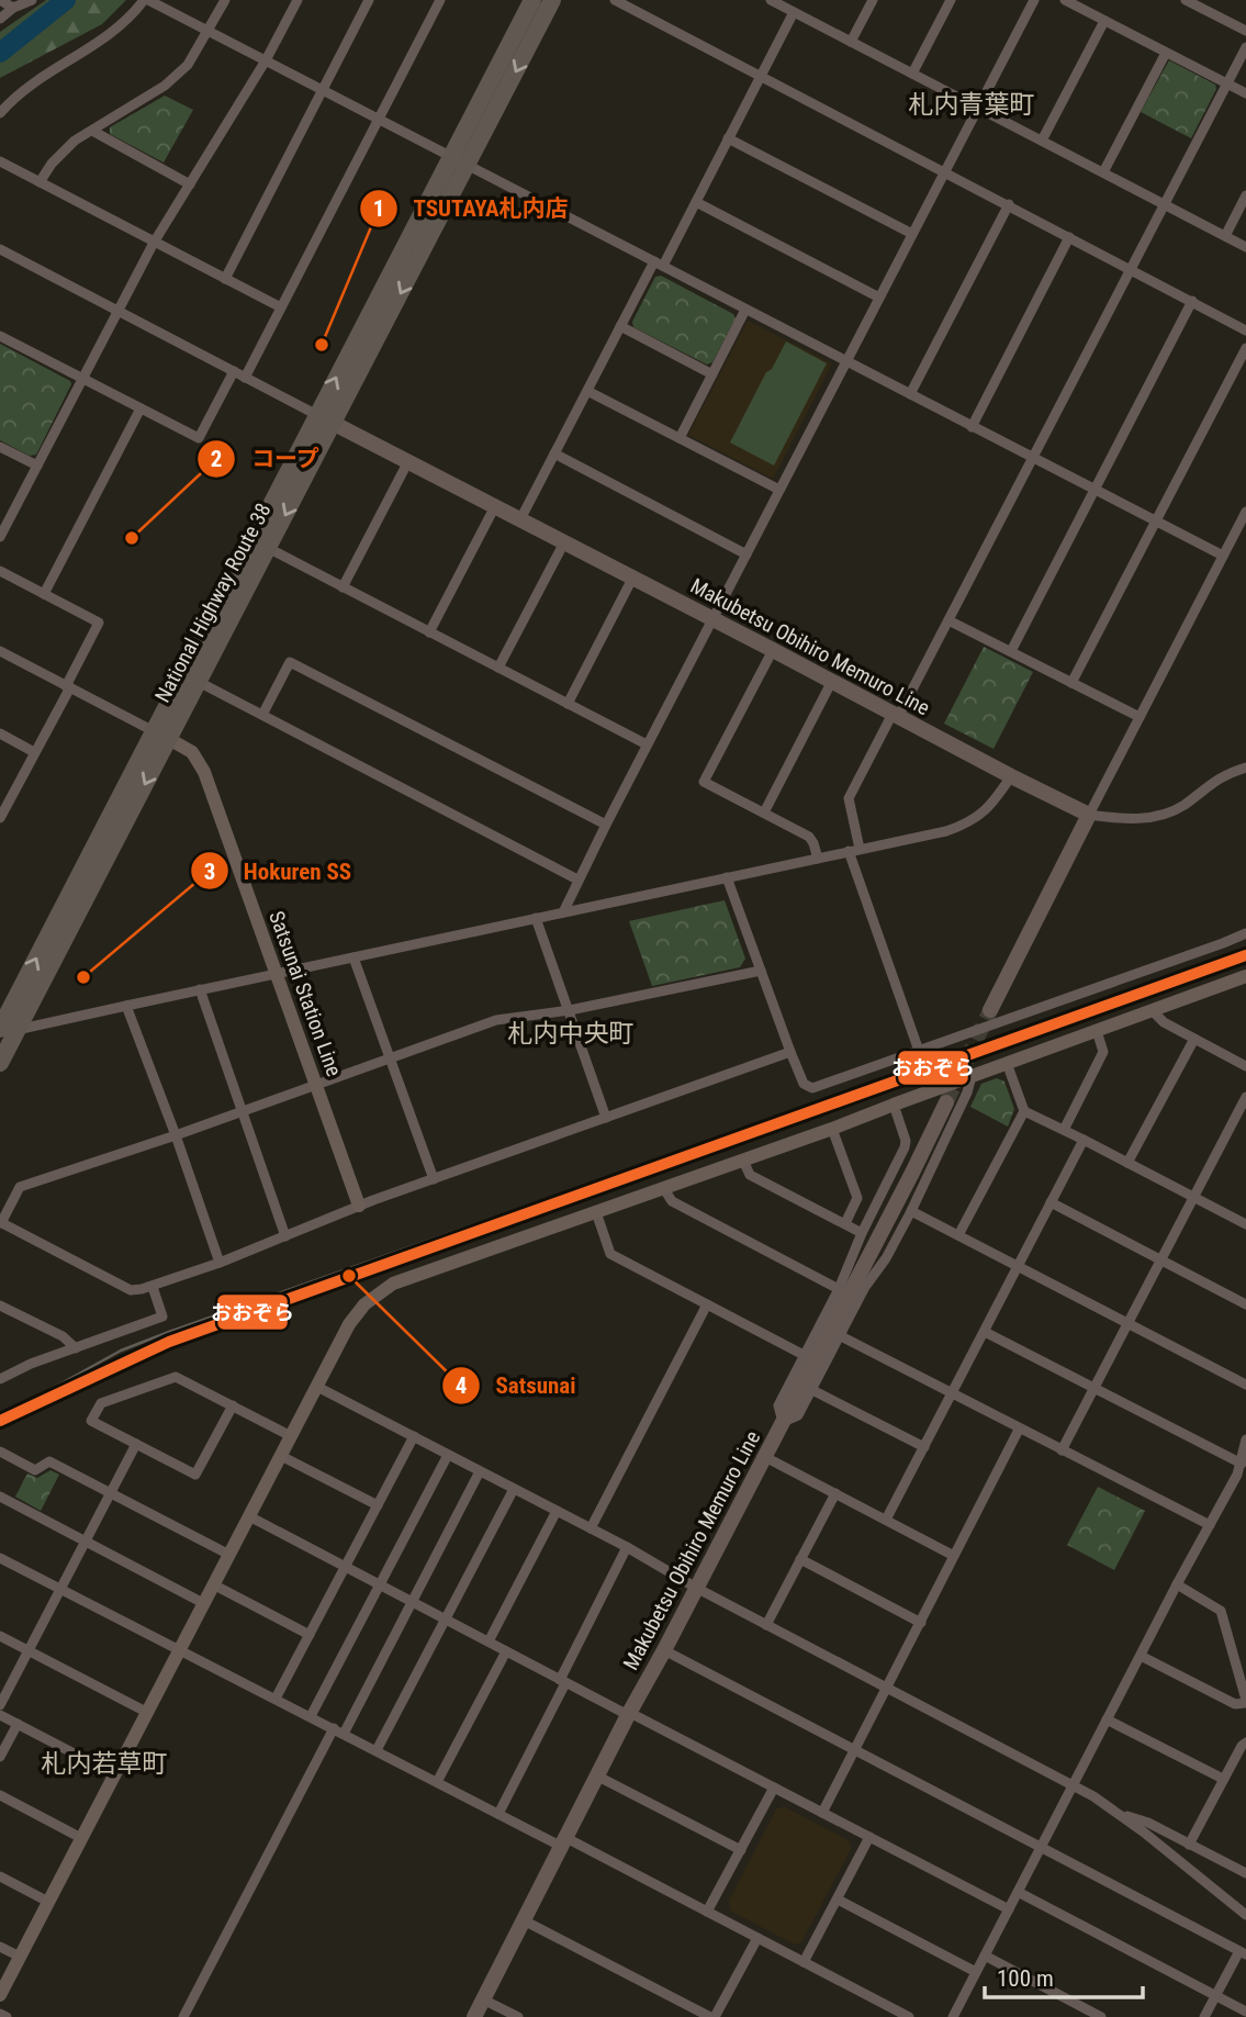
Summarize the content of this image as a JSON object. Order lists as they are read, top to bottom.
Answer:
{
  "streets": {
    "highway": ["National Highway Route 38"],
    "main road": ["Makubetsu Obihiro Memuro Line"],
    "street": ["Satsunai Station Line"]
  },
  "crossings": [
    ["National Highway Route 38", "Makubetsu Obihiro Memuro Line"],
    ["National Highway Route 38", "Satsunai Station Line"]
  ],
  "districts": ["札内青葉町", "札内中央町", "札内若草町"],
  "places": [
    "TSUTAYA札内店",
    "コープ",
    "Hokuren SS",
    "Satsunai"
  ],
  "lines": ["transit line おおぞら"],
  "scale_bar": "100 m"
}
